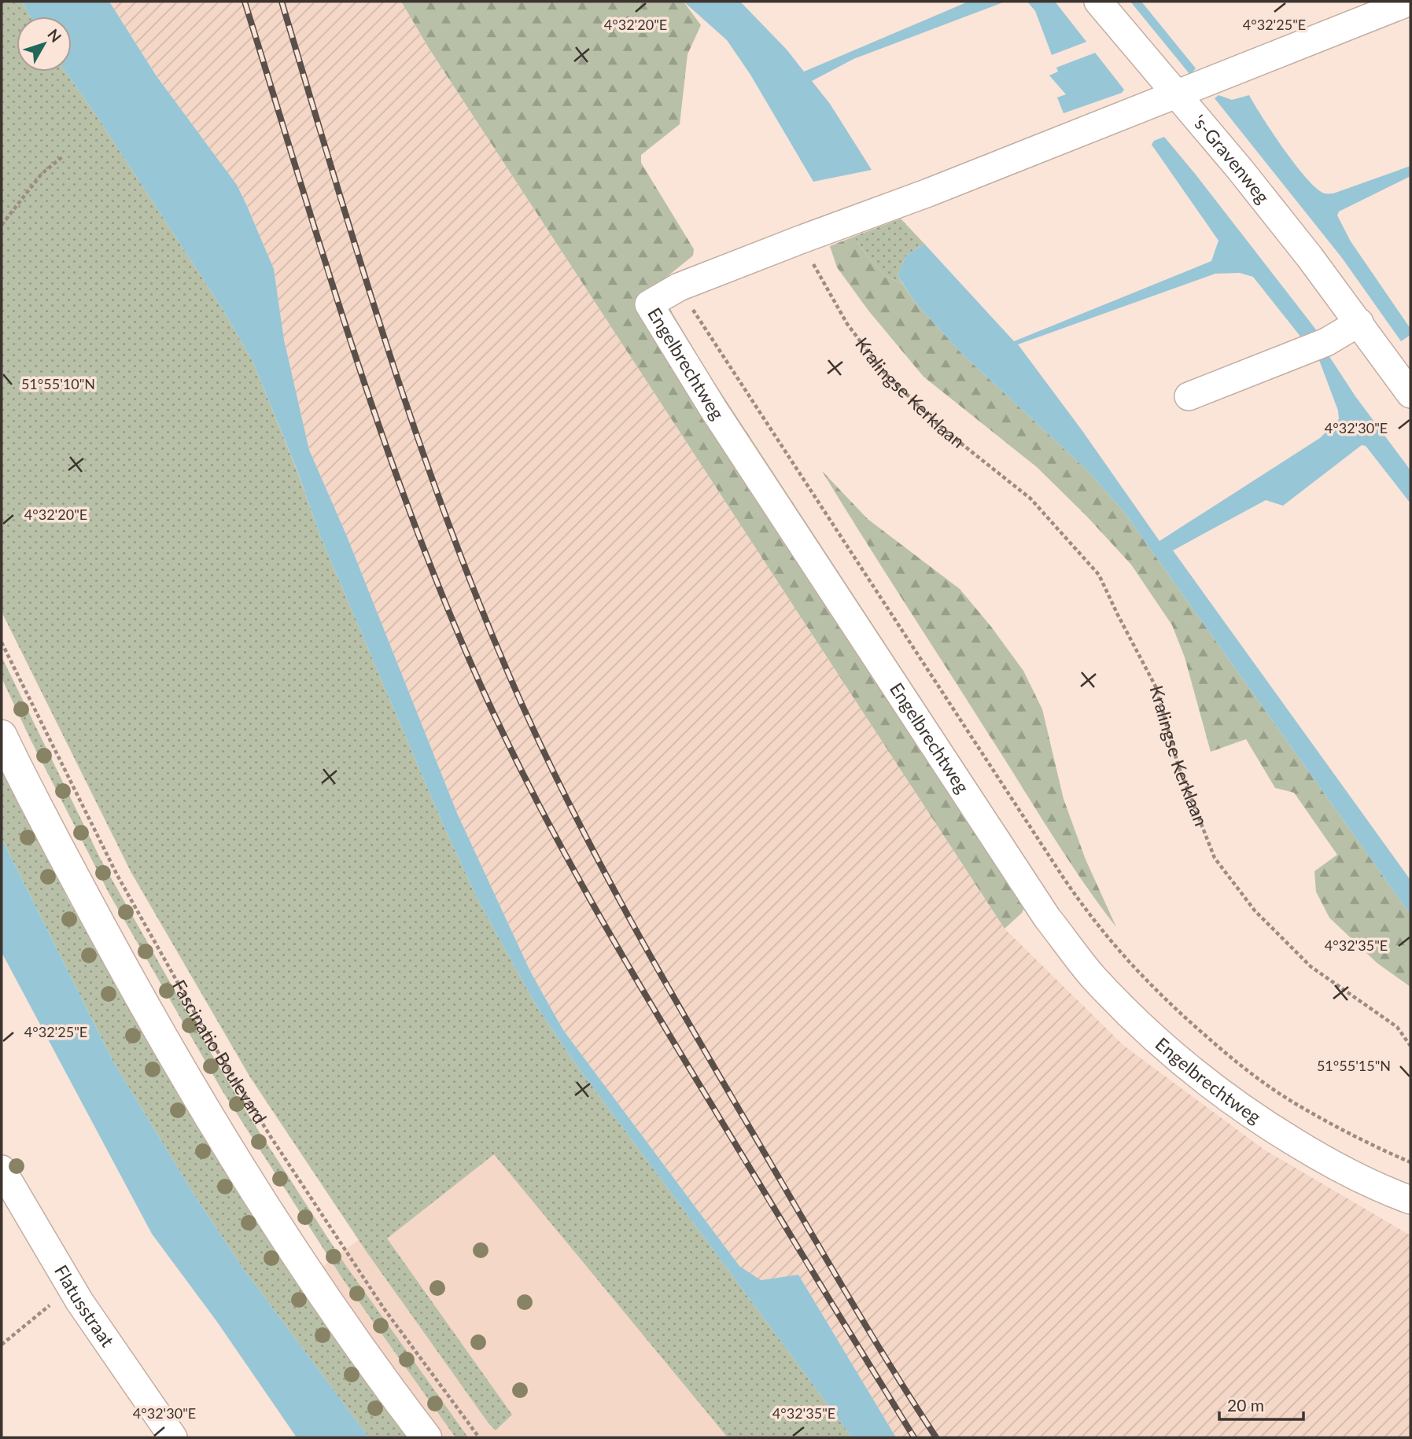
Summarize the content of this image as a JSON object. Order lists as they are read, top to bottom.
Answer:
{
  "streets": {
    "street": ["'s-Gravenweg", "Engelbrechtweg", "Flatusstraat"],
    "path": ["Kralingse Kerklaan", "Fascinatio Boulevard"]
  },
  "crossings": [
    ["Engelbrechtweg", "Kralingse Kerklaan"]
  ],
  "scale_bar": "20 m",
  "north": "top right",
  "coordinates": [
    "4°32'20\"E",
    "4°32'25\"E",
    "51°55'10\"N",
    "4°32'30\"E",
    "4°32'35\"E",
    "51°55'15\"N"
  ]
}
